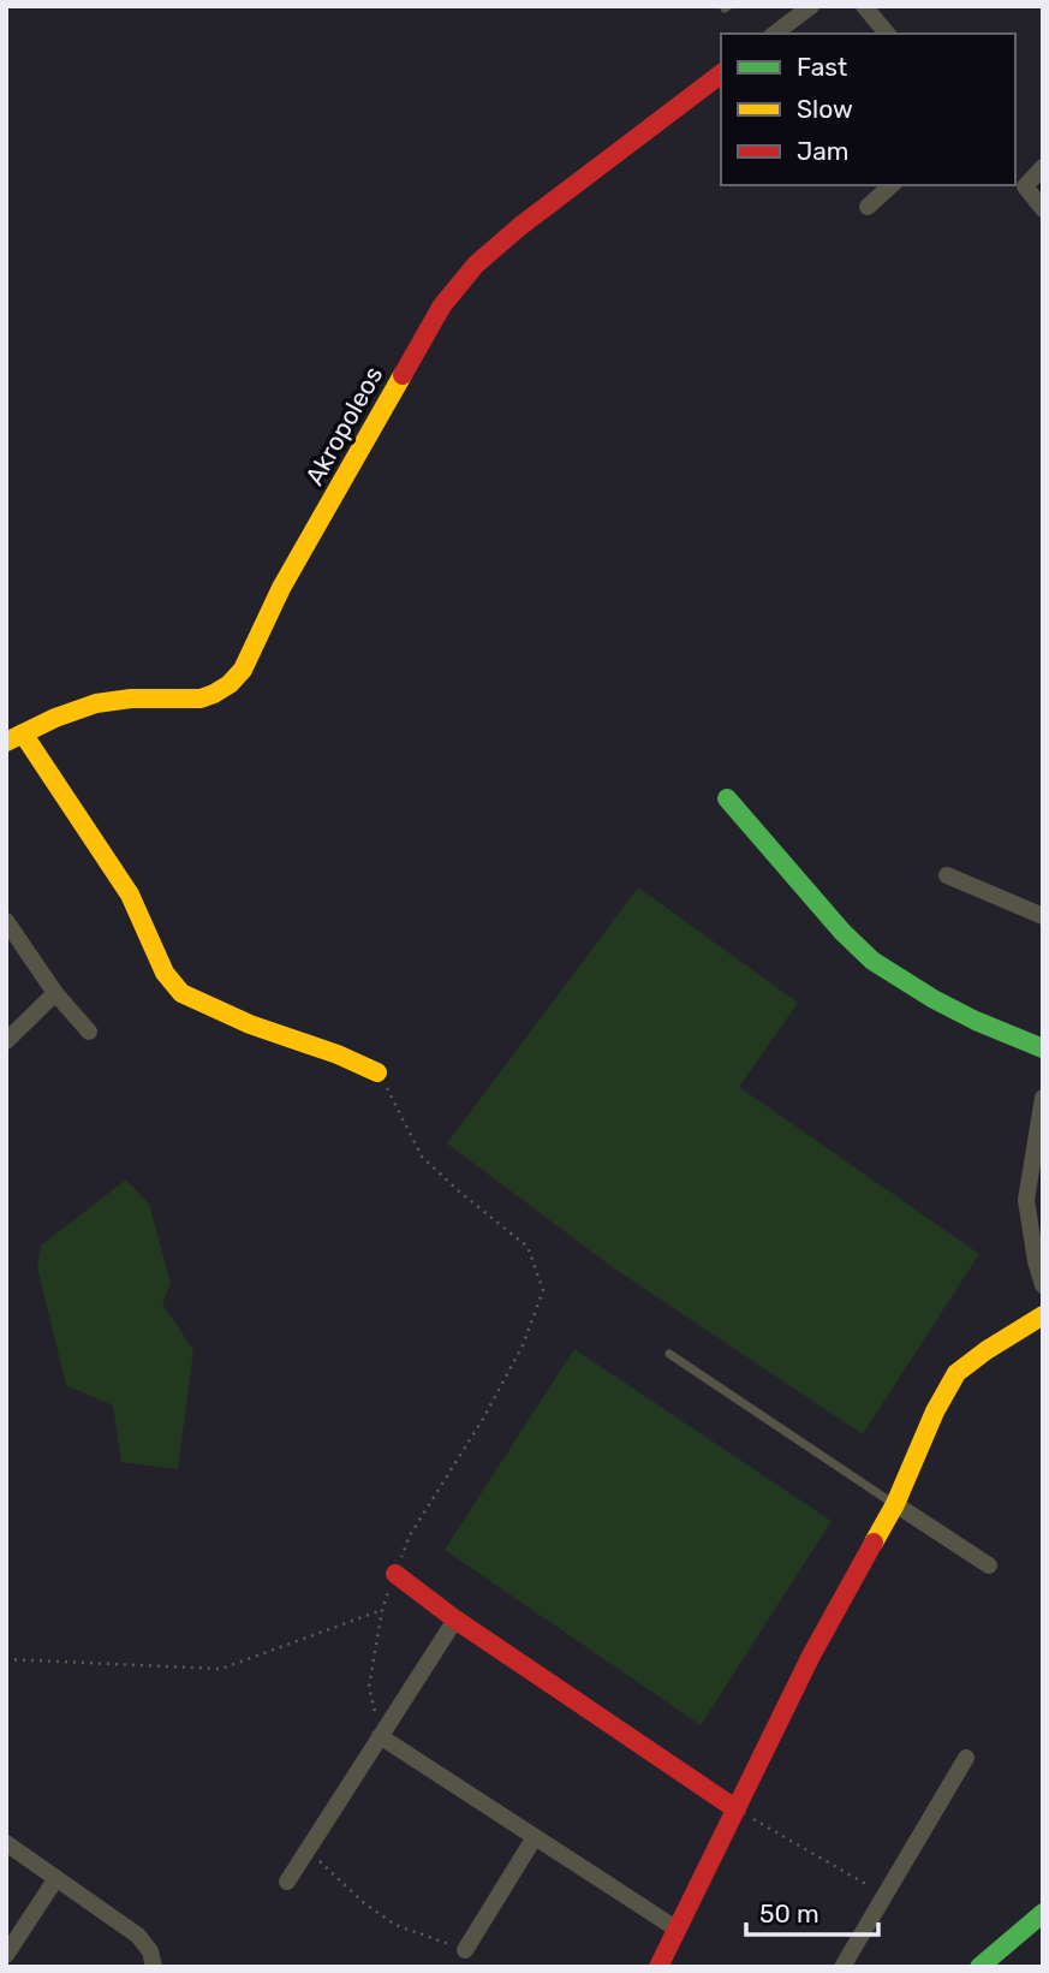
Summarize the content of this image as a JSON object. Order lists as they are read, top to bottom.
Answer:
{
  "streets": {
    "street": ["Akropoleos"]
  },
  "legend": ["Fast", "Slow", "Jam"],
  "scale_bar": "50 m"
}
